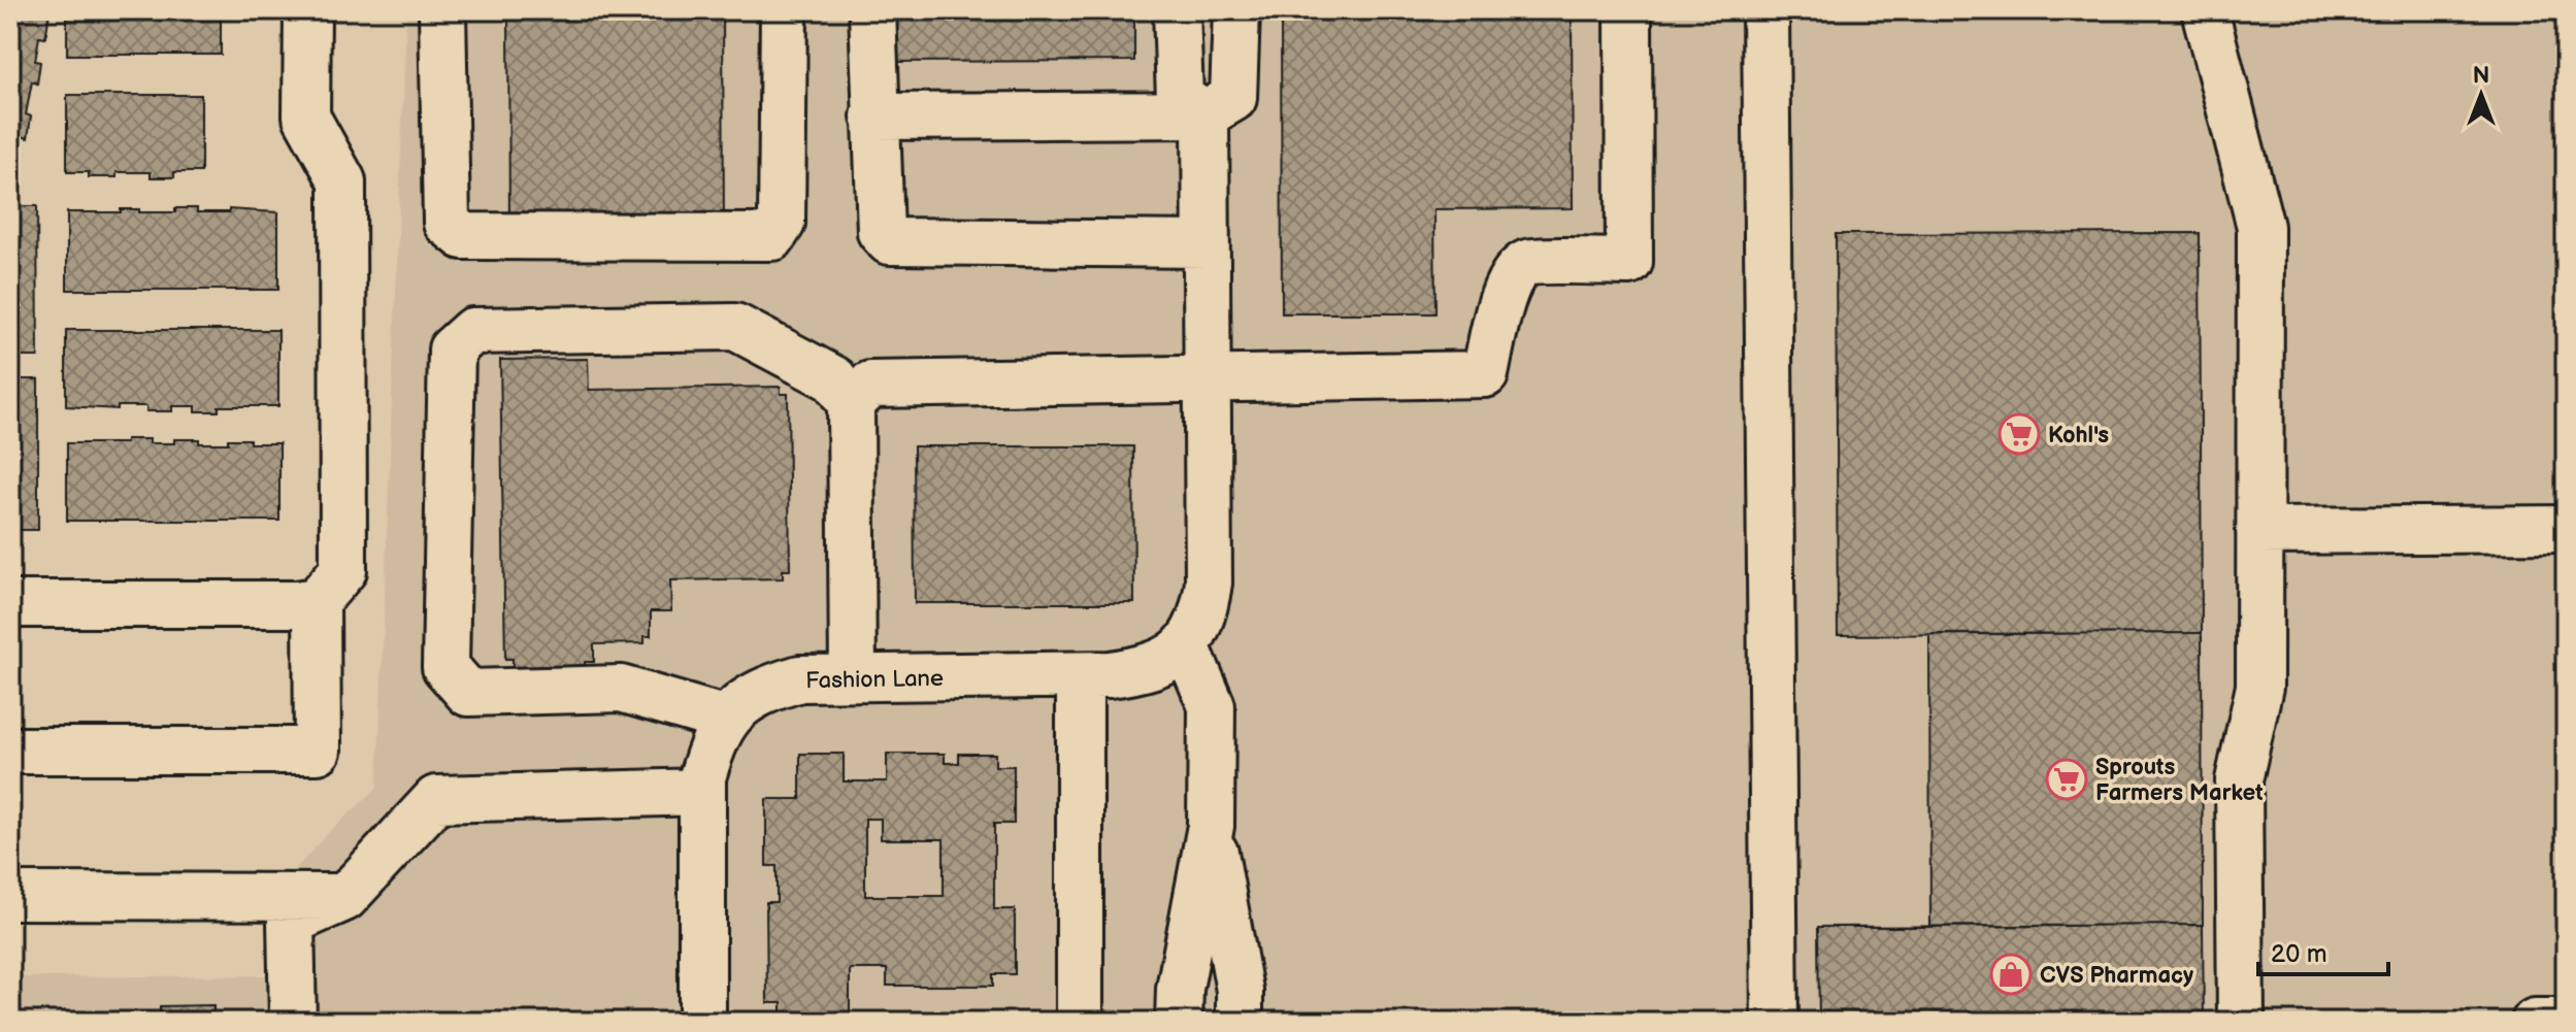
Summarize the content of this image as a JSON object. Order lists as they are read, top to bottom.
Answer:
{
  "streets": {
    "street": ["Fashion Lane"]
  },
  "places": {
    "supermarket": ["Kohl's", "Sprouts Farmers Market"],
    "shop": ["CVS Pharmacy"]
  },
  "scale_bar": "20 m",
  "north": "top"
}
